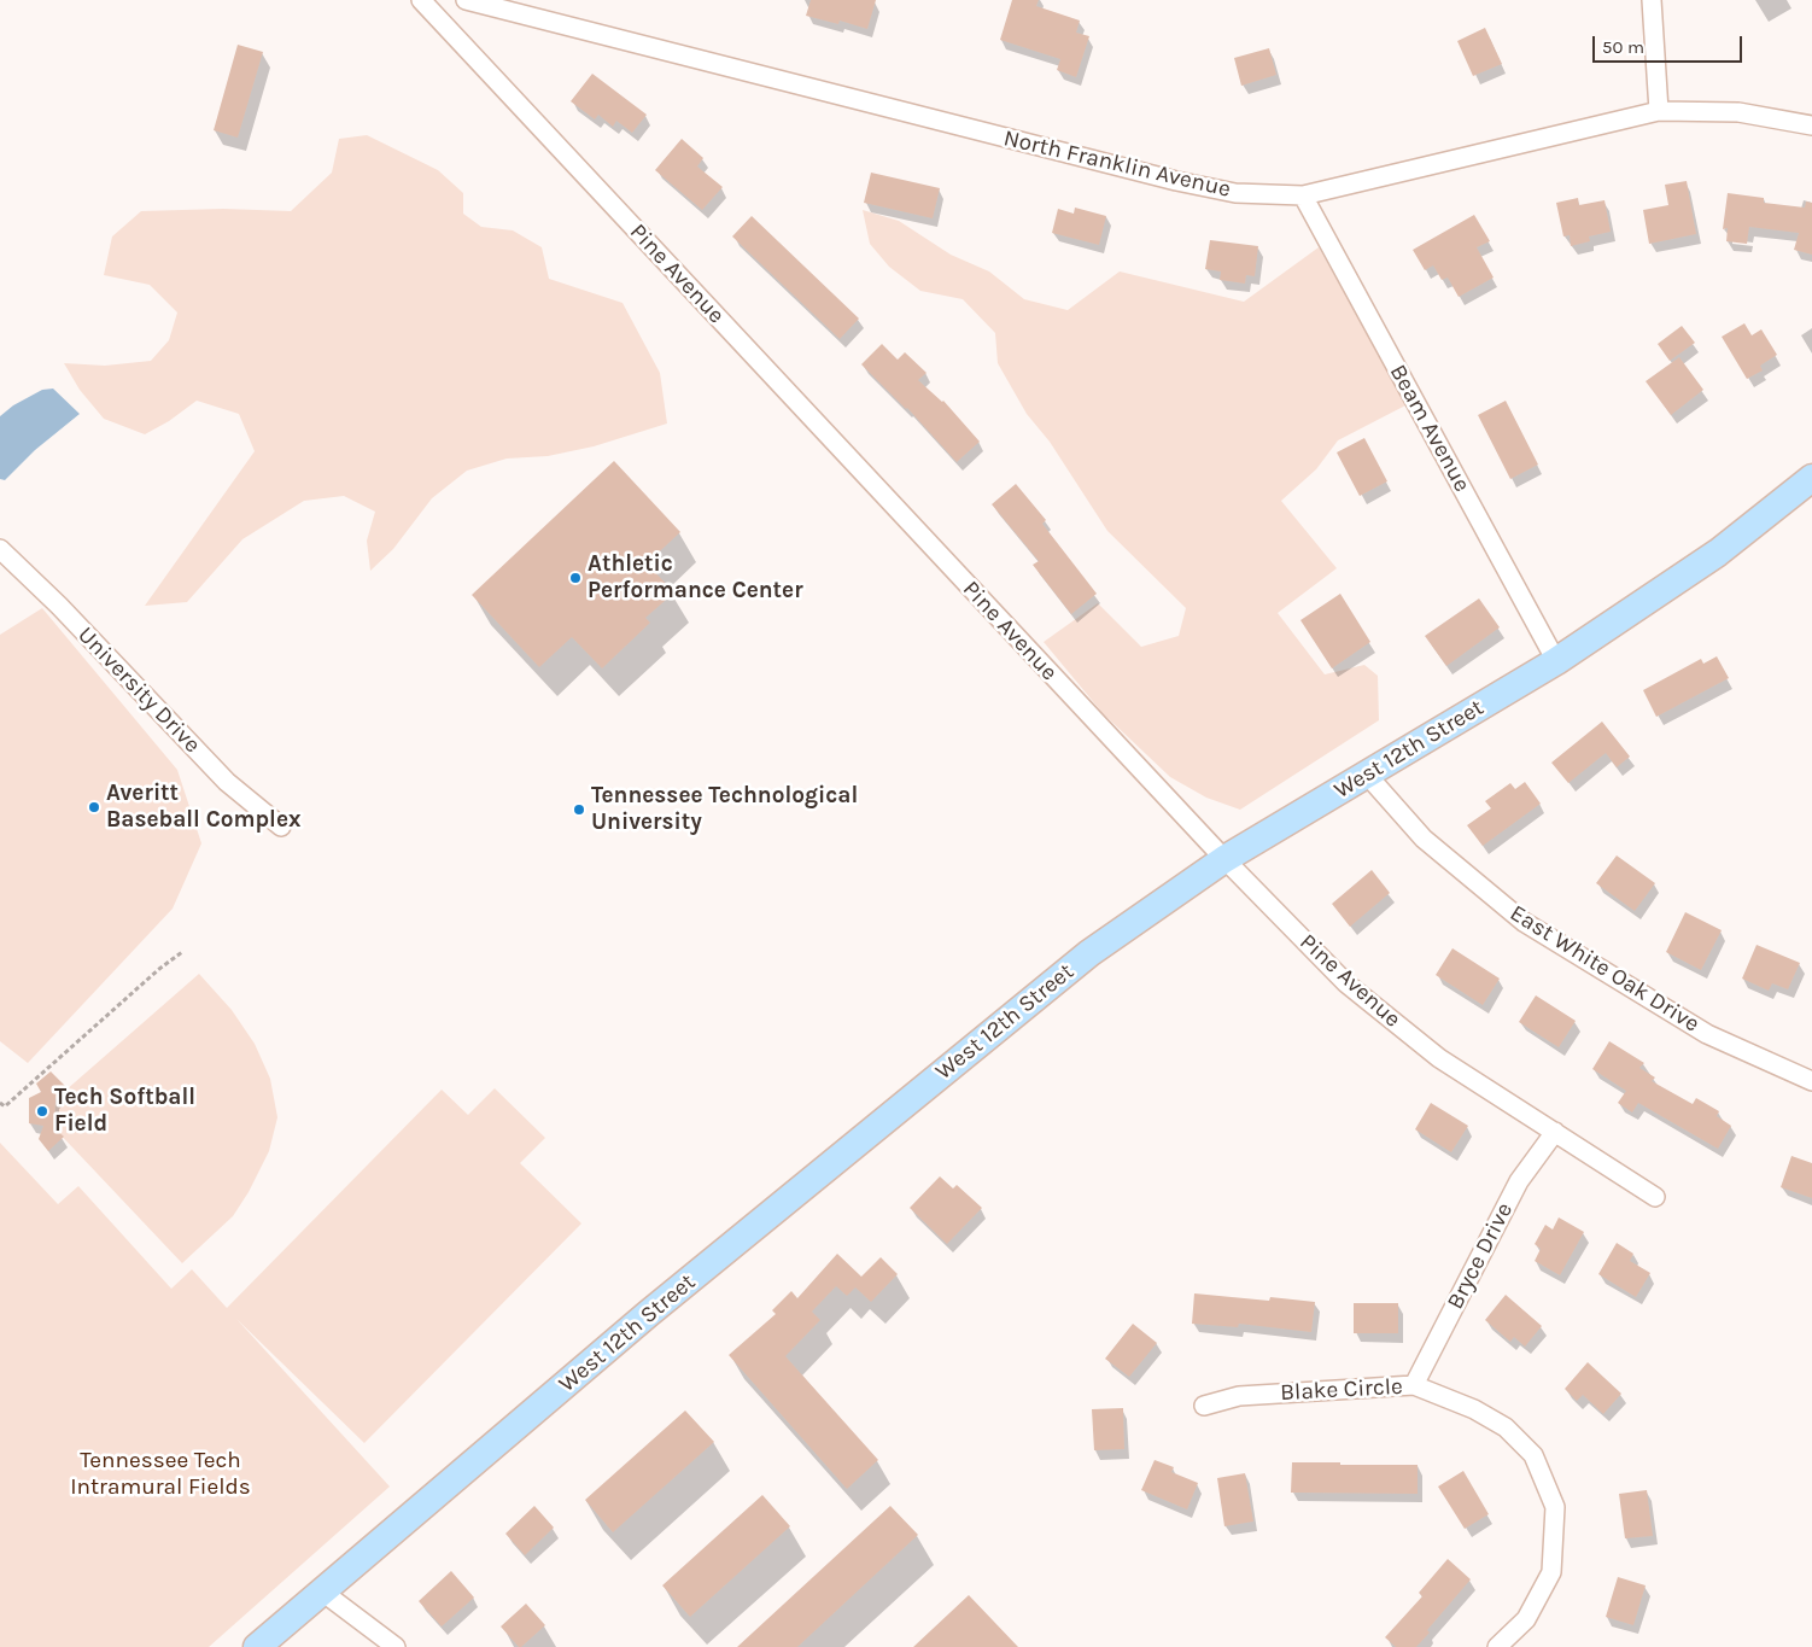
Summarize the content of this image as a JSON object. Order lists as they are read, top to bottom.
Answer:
{
  "streets": {
    "main road": ["West 12th Street"],
    "street": [
      "North Franklin Avenue",
      "Pine Avenue",
      "Beam Avenue",
      "University Drive",
      "East White Oak Drive",
      "Bryce Drive",
      "Blake Circle"
    ]
  },
  "crossings": [
    ["North Franklin Avenue", "Beam Avenue"],
    ["Pine Avenue", "West 12th Street"],
    ["Pine Avenue", "Bryce Drive"],
    ["Beam Avenue", "West 12th Street"],
    ["West 12th Street", "East White Oak Drive"],
    ["Bryce Drive", "Blake Circle"]
  ],
  "parks": ["Tennessee Tech Intramural Fields"],
  "places": [
    "Athletic Performance Center",
    "Averitt Baseball Complex",
    "Tennessee Technological University",
    "Tech Softball Field"
  ],
  "scale_bar": "50 m"
}
